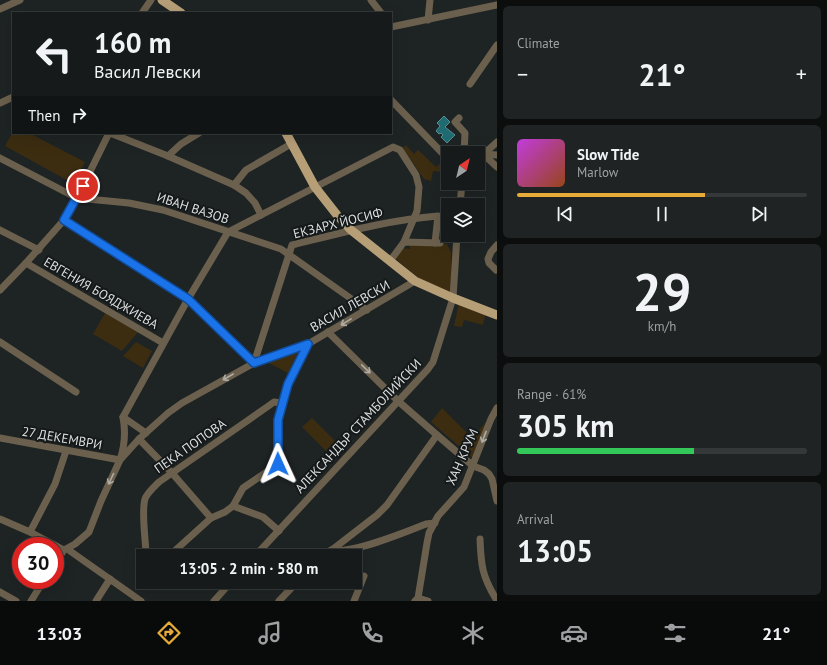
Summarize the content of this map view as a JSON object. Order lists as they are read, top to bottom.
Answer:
{
  "streets": {
    "street": [
      "ИВАН ВАЗОВ",
      "ЕКЗАРХ ЙОСИФ",
      "ЕВГЕНИЯ БОЯДЖИЕВА",
      "ВАСИЛ ЛЕВСКИ",
      "АЛЕКСАНДЪР СТАМБОЛИЙСКИ",
      "27 ДЕКЕМВРИ",
      "ПЕКА ПОПОВА",
      "ХАН КРУМ"
    ]
  },
  "crossings": [
    ["ИВАН ВАЗОВ", "ЕКЗАРХ ЙОСИФ"],
    ["ИВАН ВАЗОВ", "ВАСИЛ ЛЕВСКИ"],
    ["ЕКЗАРХ ЙОСИФ", "ВАСИЛ ЛЕВСКИ"],
    ["ВАСИЛ ЛЕВСКИ", "27 ДЕКЕМВРИ"]
  ],
  "north": "top right",
  "page": {
    "tile": [
      "Climate",
      ["29", "km/h"],
      ["Range · 61%", "305 km"],
      ["Arrival", "13:05"]
    ],
    "turn": ["160 m", "Васил Левски"],
    "heat": ["−", "21°", "+"],
    "then": "Then",
    "song": ["Slow Tide", "Marlow"],
    "limit": "30",
    "trip": "13:05 · 2 min · 580 m",
    "tabs": ["13:03", "21°"]
  }
}
